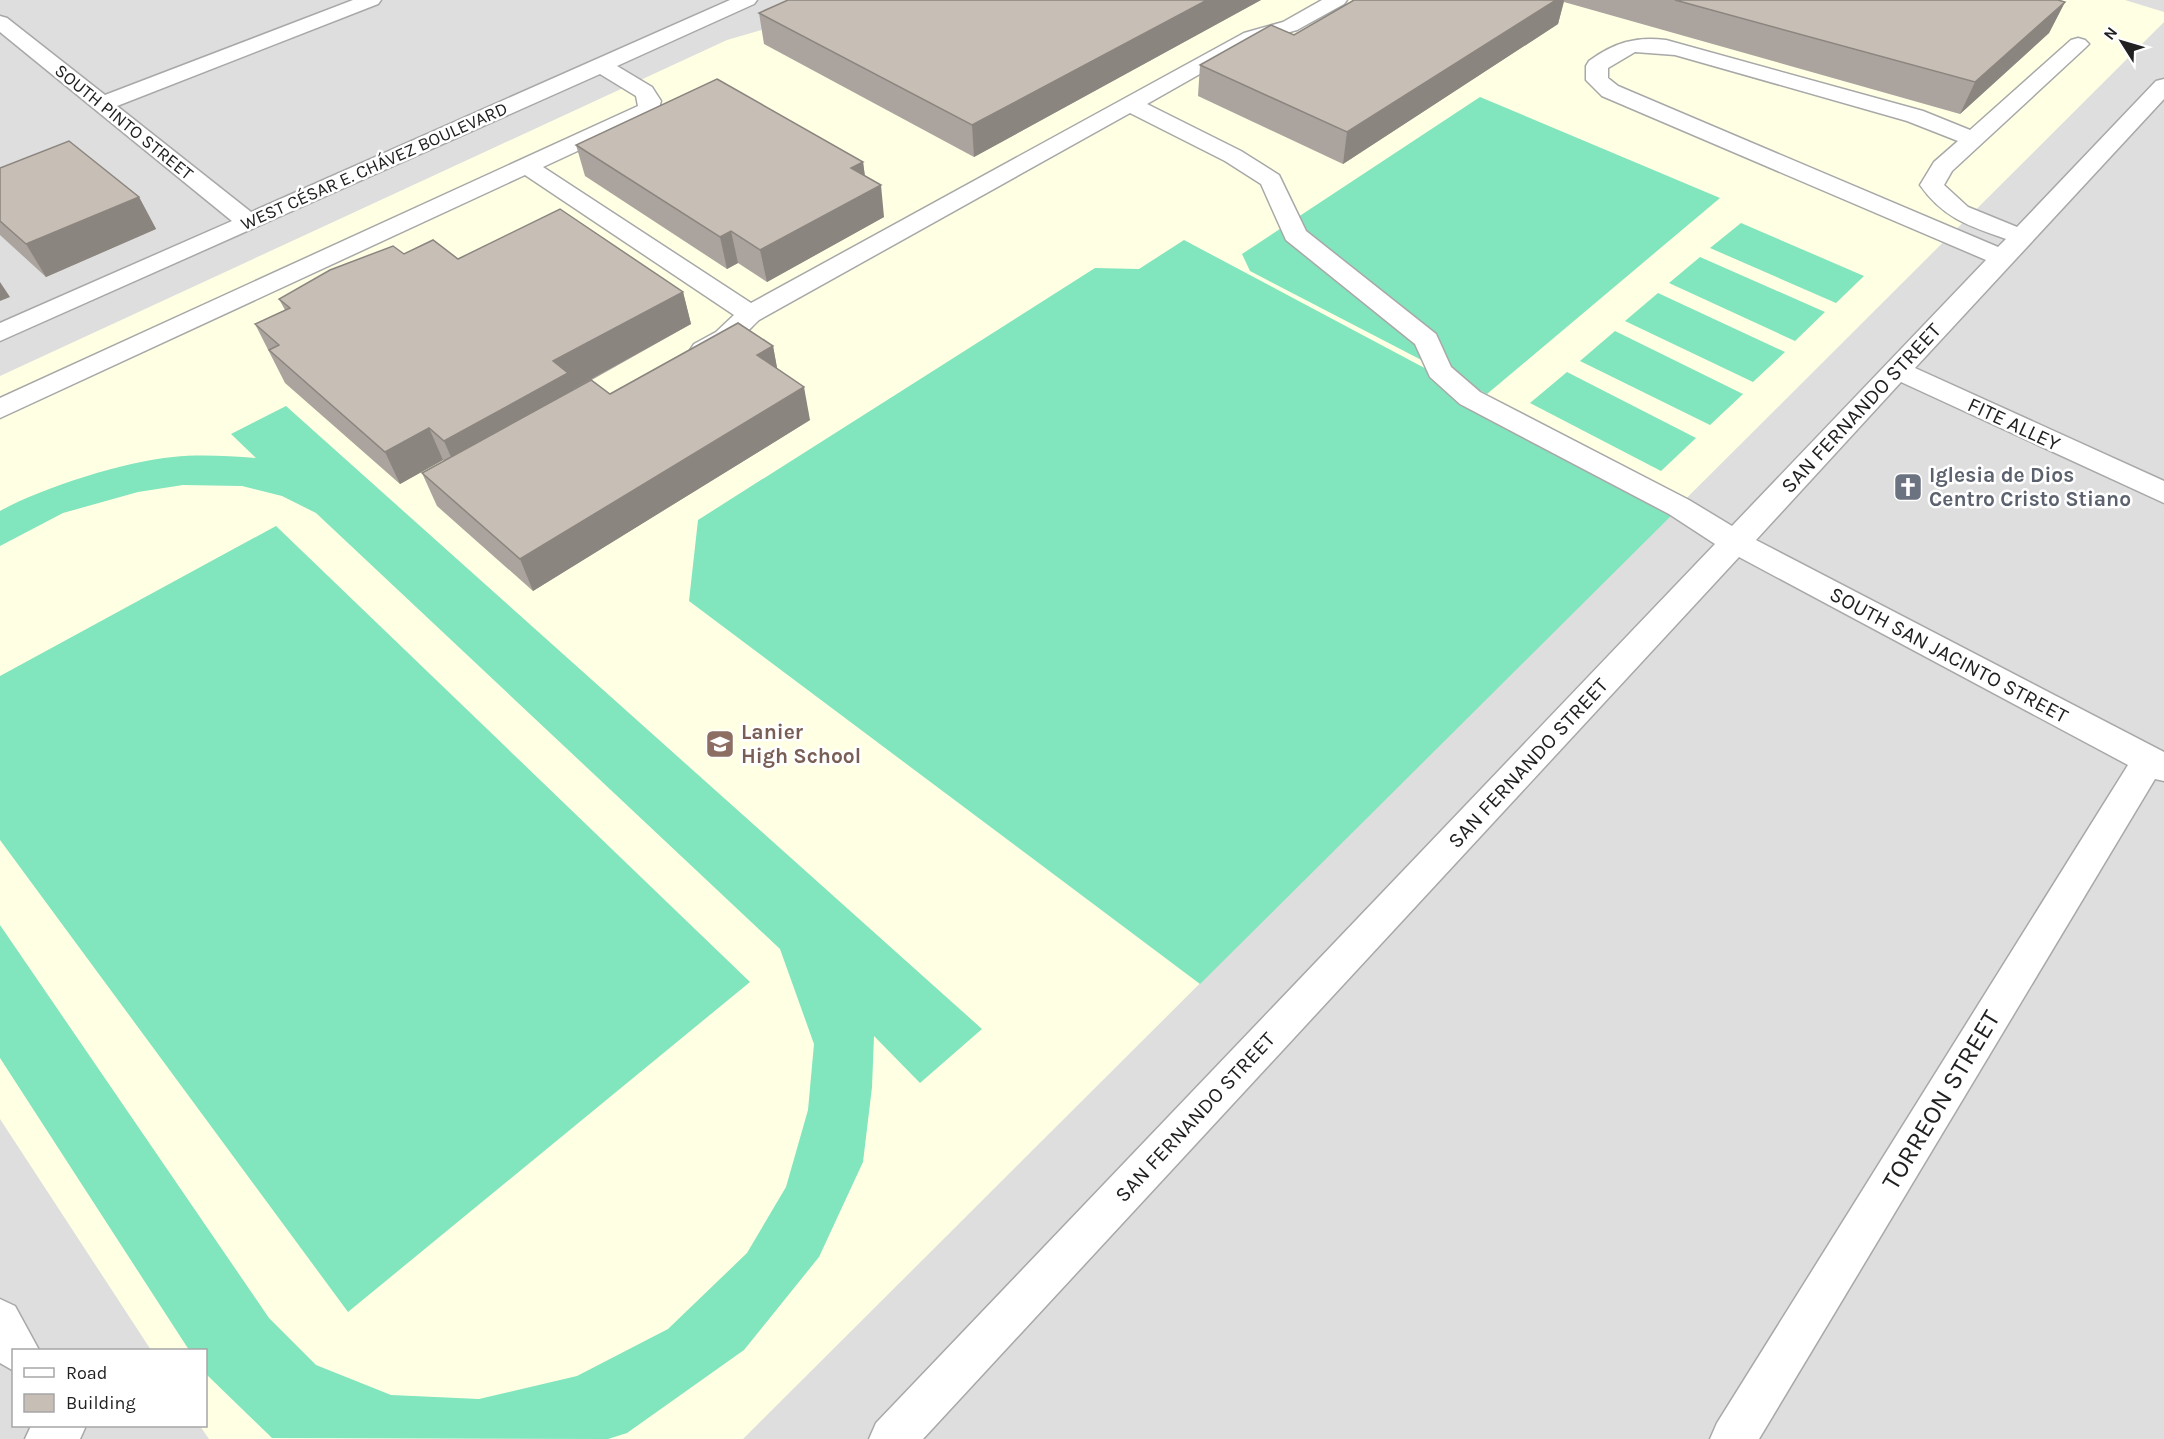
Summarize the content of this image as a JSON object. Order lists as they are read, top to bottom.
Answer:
{
  "streets": {
    "street": [
      "SOUTH PINTO STREET",
      "WEST CÉSAR E. CHÁVEZ BOULEVARD",
      "SAN FERNANDO STREET",
      "FITE ALLEY",
      "SOUTH SAN JACINTO STREET",
      "TORREON STREET"
    ]
  },
  "crossings": [
    ["SOUTH PINTO STREET", "WEST CÉSAR E. CHÁVEZ BOULEVARD"],
    ["SAN FERNANDO STREET", "FITE ALLEY"],
    ["SAN FERNANDO STREET", "SOUTH SAN JACINTO STREET"],
    ["SOUTH SAN JACINTO STREET", "TORREON STREET"]
  ],
  "places": {
    "church": ["Iglesia de Dios Centro Cristo Stiano"],
    "school or university": ["Lanier High School"]
  },
  "legend": ["Road", "Building"],
  "north": "top left"
}
